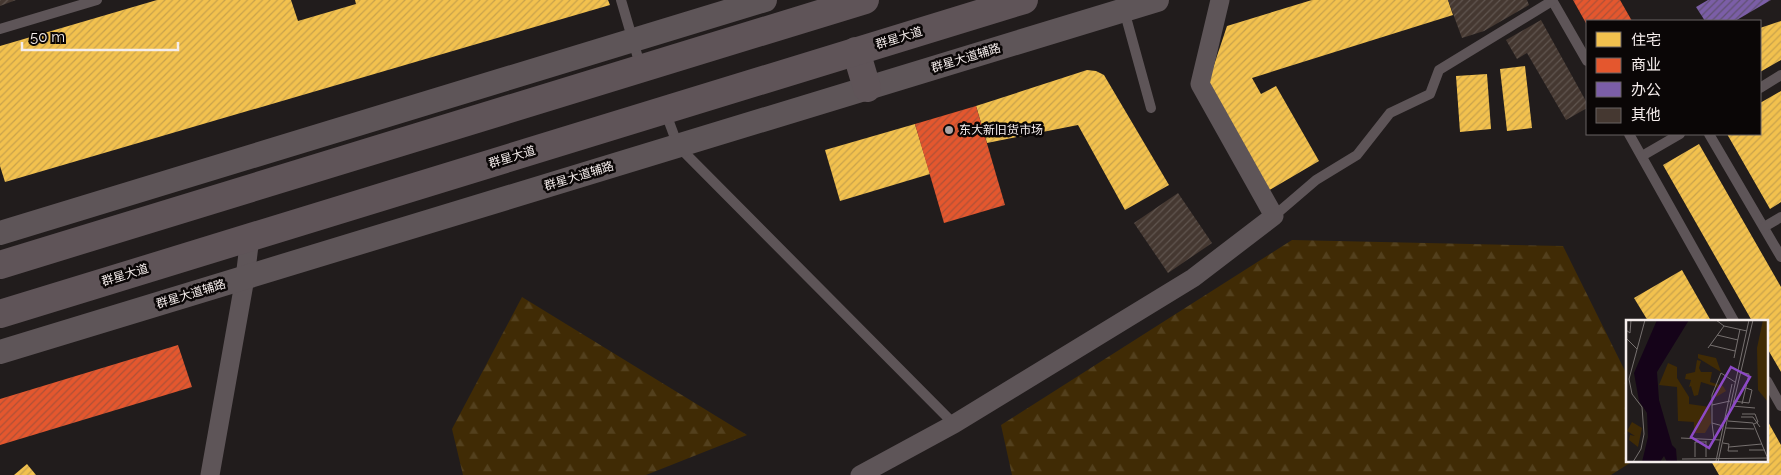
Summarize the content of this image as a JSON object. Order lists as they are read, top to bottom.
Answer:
{
  "streets": {
    "highway": ["群星大道"],
    "street": ["群星大道辅路"]
  },
  "places": ["东大新旧货市场"],
  "legend": [
    "住宅",
    "商业",
    "办公",
    "其他"
  ],
  "scale_bar": "50 m"
}
